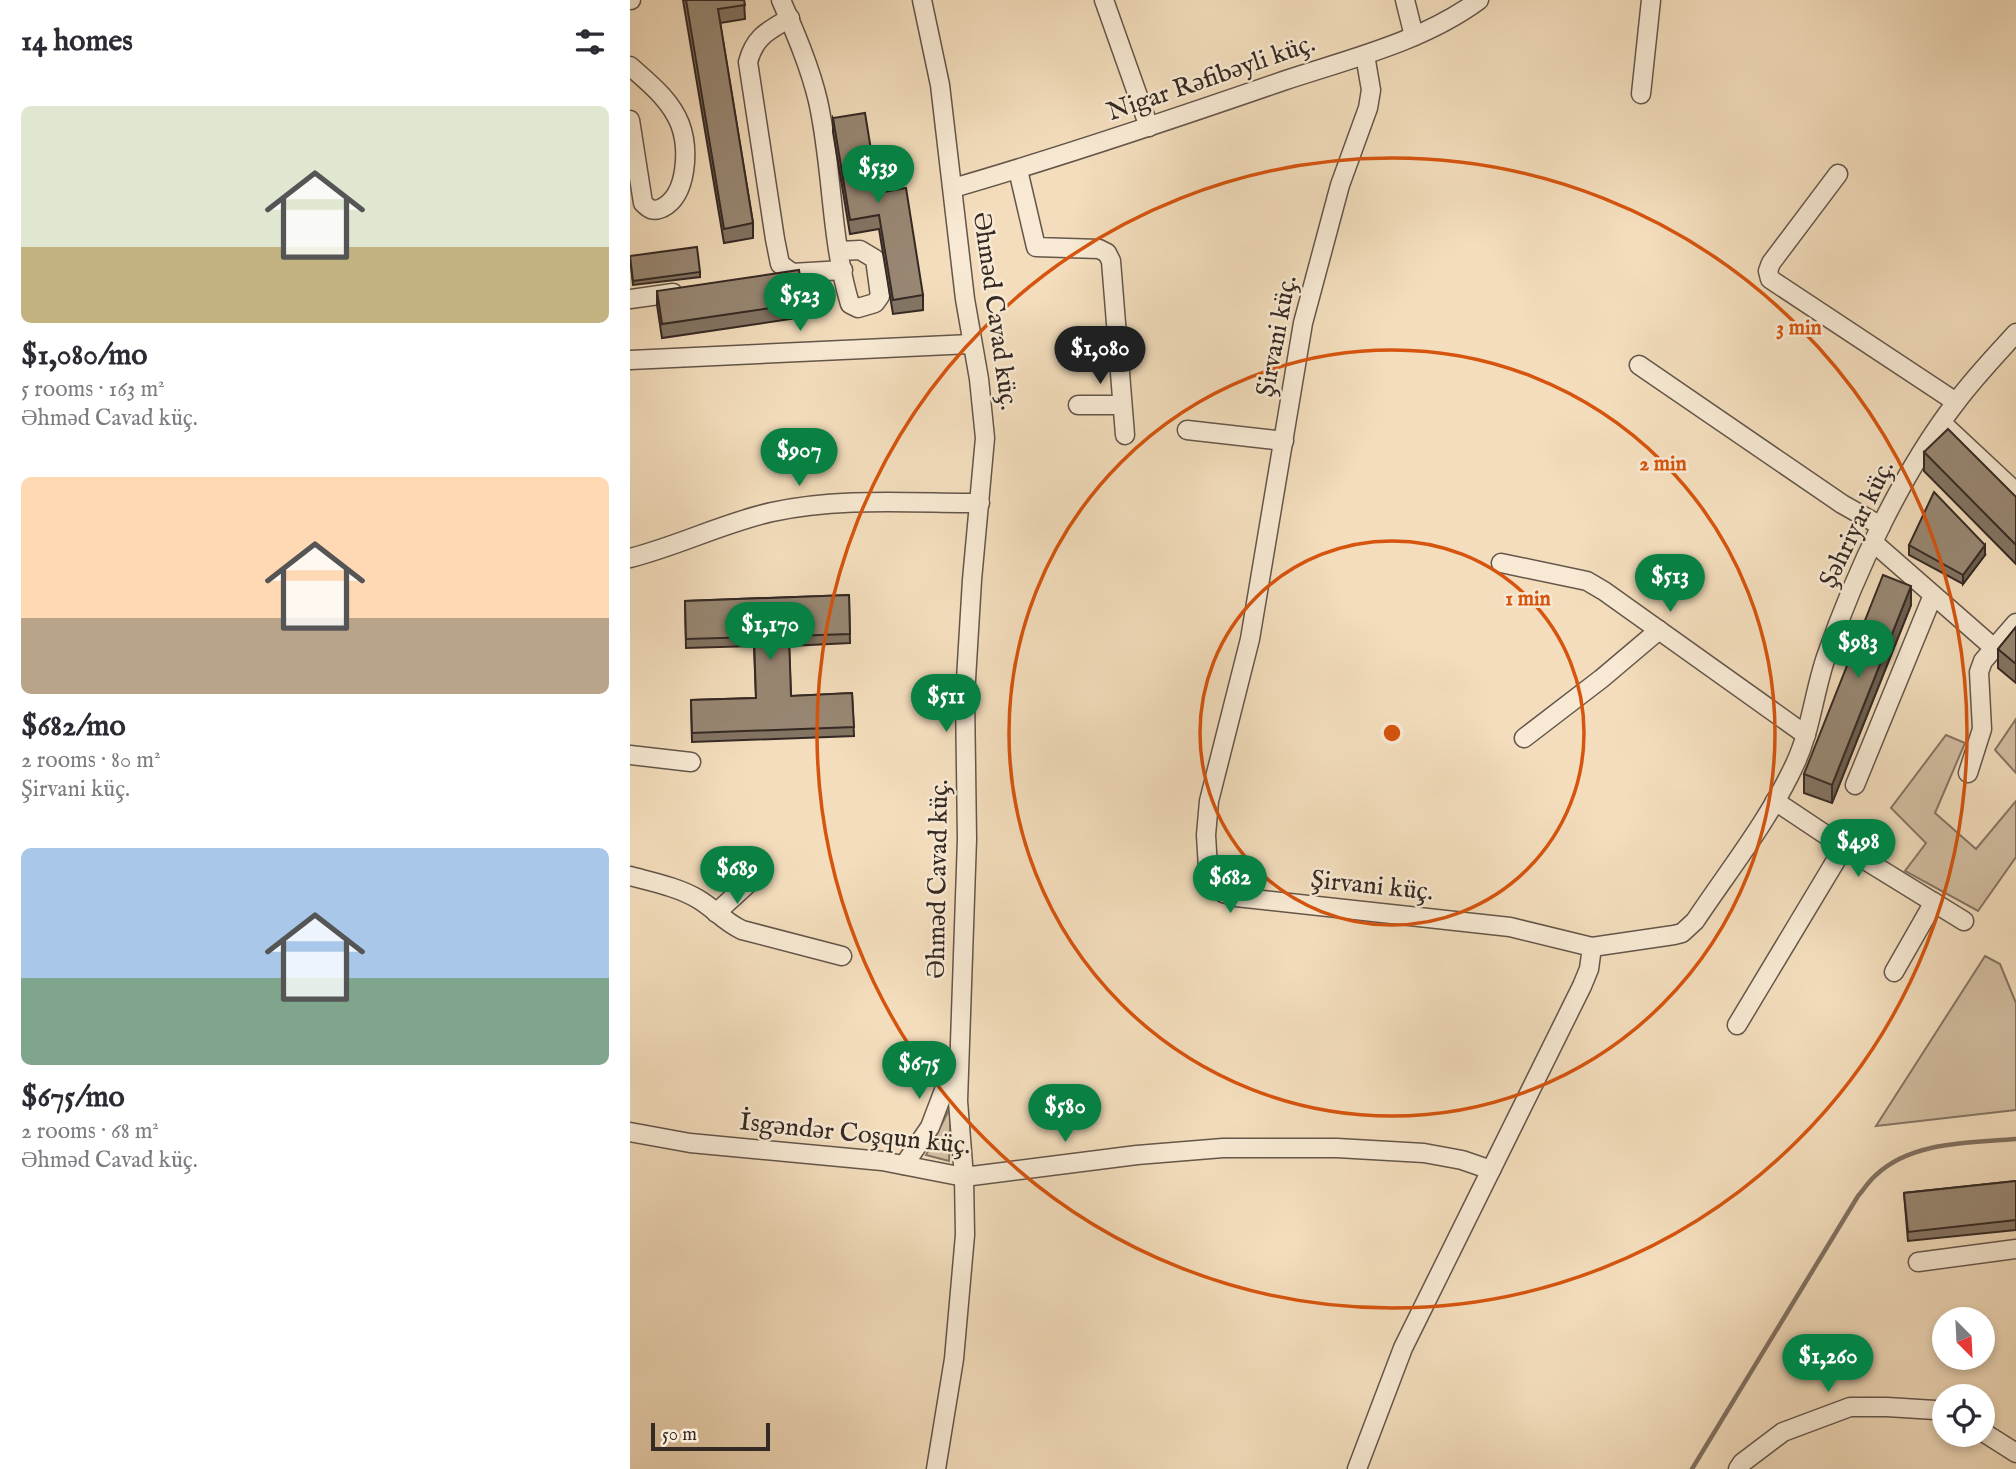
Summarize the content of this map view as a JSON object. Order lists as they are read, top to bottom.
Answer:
{
  "streets": {
    "street": [
      "Nigar Rəfibəyli küç.",
      "Əhməd Cavad küç.",
      "Şirvani küç.",
      "Şəhriyar küç.",
      "İsgəndər Coşqun küç."
    ]
  },
  "crossings": [
    ["Nigar Rəfibəyli küç.", "Əhməd Cavad küç."],
    ["Nigar Rəfibəyli küç.", "Şirvani küç."],
    ["Əhməd Cavad küç.", "İsgəndər Coşqun küç."],
    ["Şirvani küç.", "Şəhriyar küç."]
  ],
  "scale_bar": "50 m",
  "north": "bottom right",
  "page": {
    "heading": "14 homes",
    "list": [
      {
        "name": "$1,080/mo",
        "note": "5 rooms · 163 m² · Əhməd Cavad küç."
      },
      {
        "name": "$682/mo",
        "note": "2 rooms · 80 m² · Şirvani küç."
      },
      {
        "name": "$675/mo",
        "note": "2 rooms · 68 m² · Əhməd Cavad küç."
      }
    ],
    "price": [
      "$539",
      "$523",
      "$1,080",
      "$907",
      "$513",
      "$1,170",
      "$983",
      "$511",
      "$498",
      "$689",
      "$682",
      "$675",
      "$580",
      "$1,260"
    ],
    "scale": "50 m"
  },
  "rings": ["3 min", "2 min", "1 min"]
}
